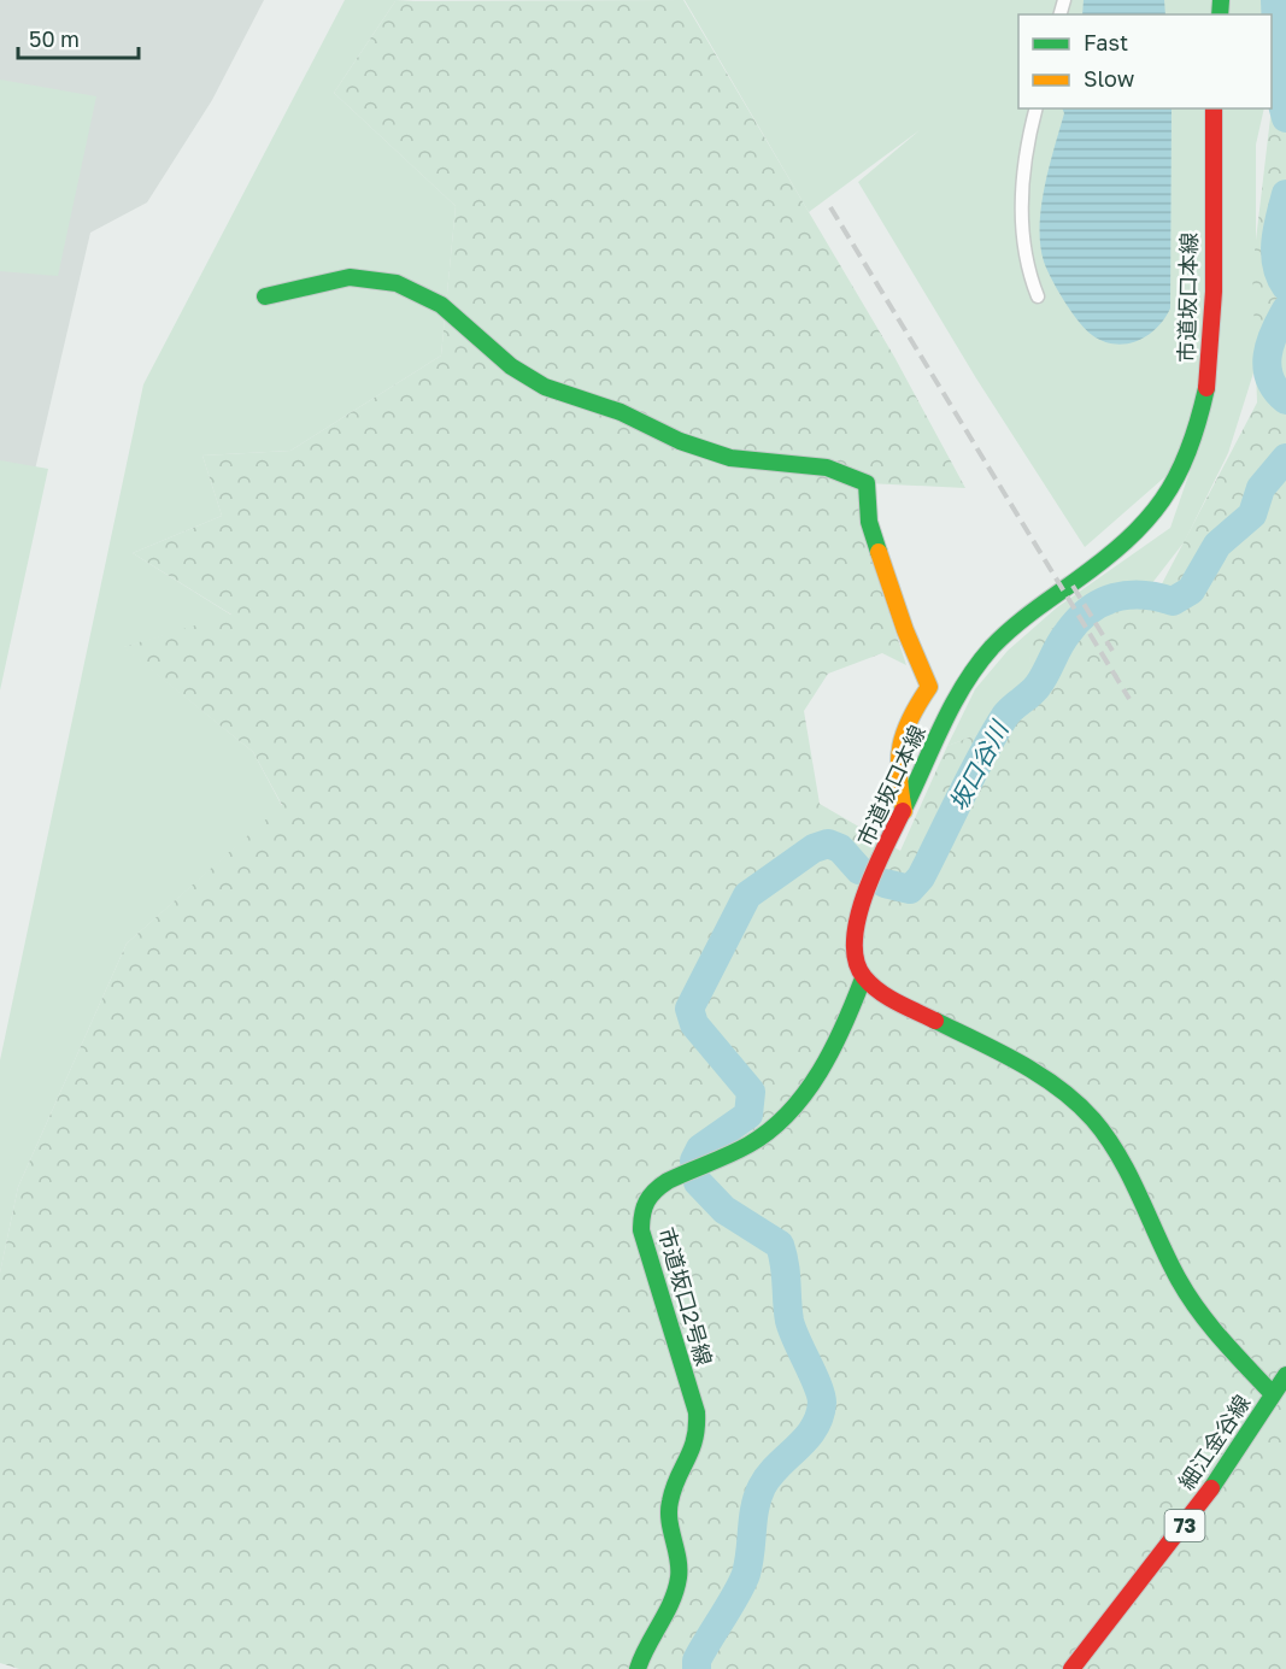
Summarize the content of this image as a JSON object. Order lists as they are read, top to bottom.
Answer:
{
  "streets": {
    "street": [
      "市道坂口本線",
      "市道坂口2号線",
      "細江金谷線",
      "73"
    ]
  },
  "crossings": [
    ["市道坂口本線", "市道坂口2号線"]
  ],
  "water": ["坂口谷川"],
  "legend": ["Fast", "Slow"],
  "scale_bar": "50 m"
}
